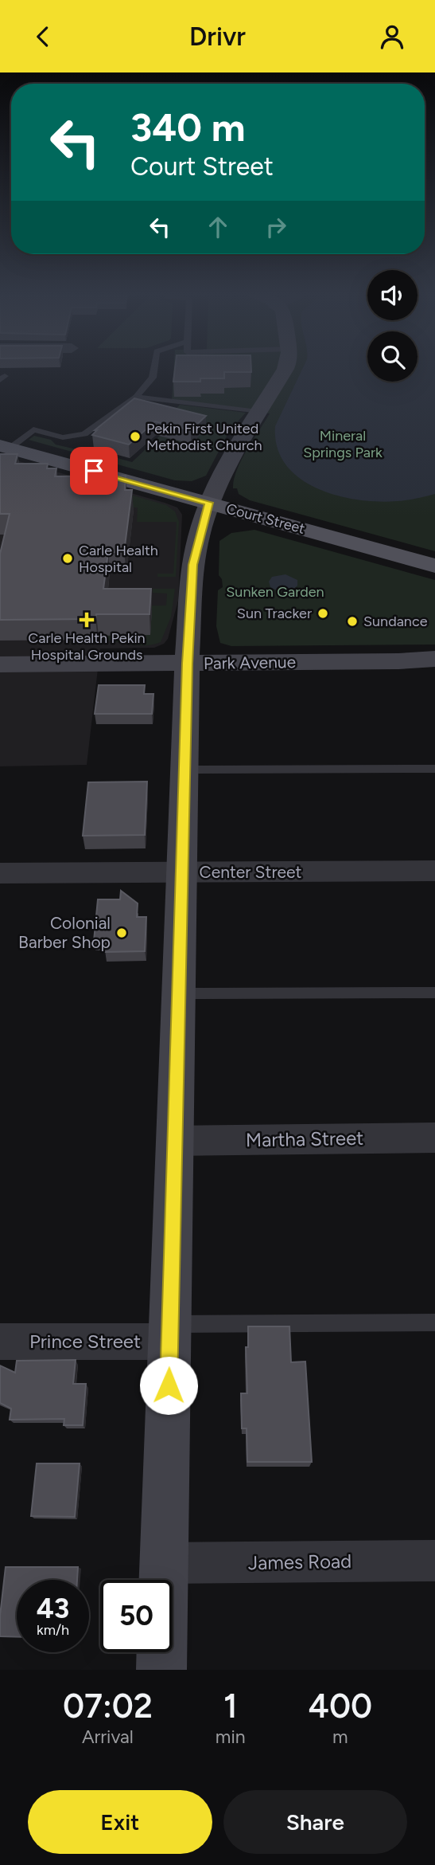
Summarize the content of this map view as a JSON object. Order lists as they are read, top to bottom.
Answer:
{
  "streets": {
    "main road": ["Court Street", "Park Avenue"],
    "street": [
      "Center Street",
      "Martha Street",
      "Prince Street",
      "James Road"
    ]
  },
  "parks": ["Mineral Springs Park", "Sunken Garden"],
  "places": {
    "other": [
      "Pekin First United Methodist Church",
      "Carle Health Hospital",
      "Sun Tracker",
      "Sundance",
      "Colonial Barber Shop"
    ],
    "health": ["Carle Health Pekin Hospital Grounds"]
  },
  "page": {
    "header": "Drivr",
    "turn": ["340 m", "Court Street"],
    "speed": "43 km/h",
    "limit": "50",
    "eta": [
      "07:02",
      "Arrival",
      "1",
      "min",
      "400",
      "m"
    ],
    "buttons": ["Exit", "Share"]
  }
}
